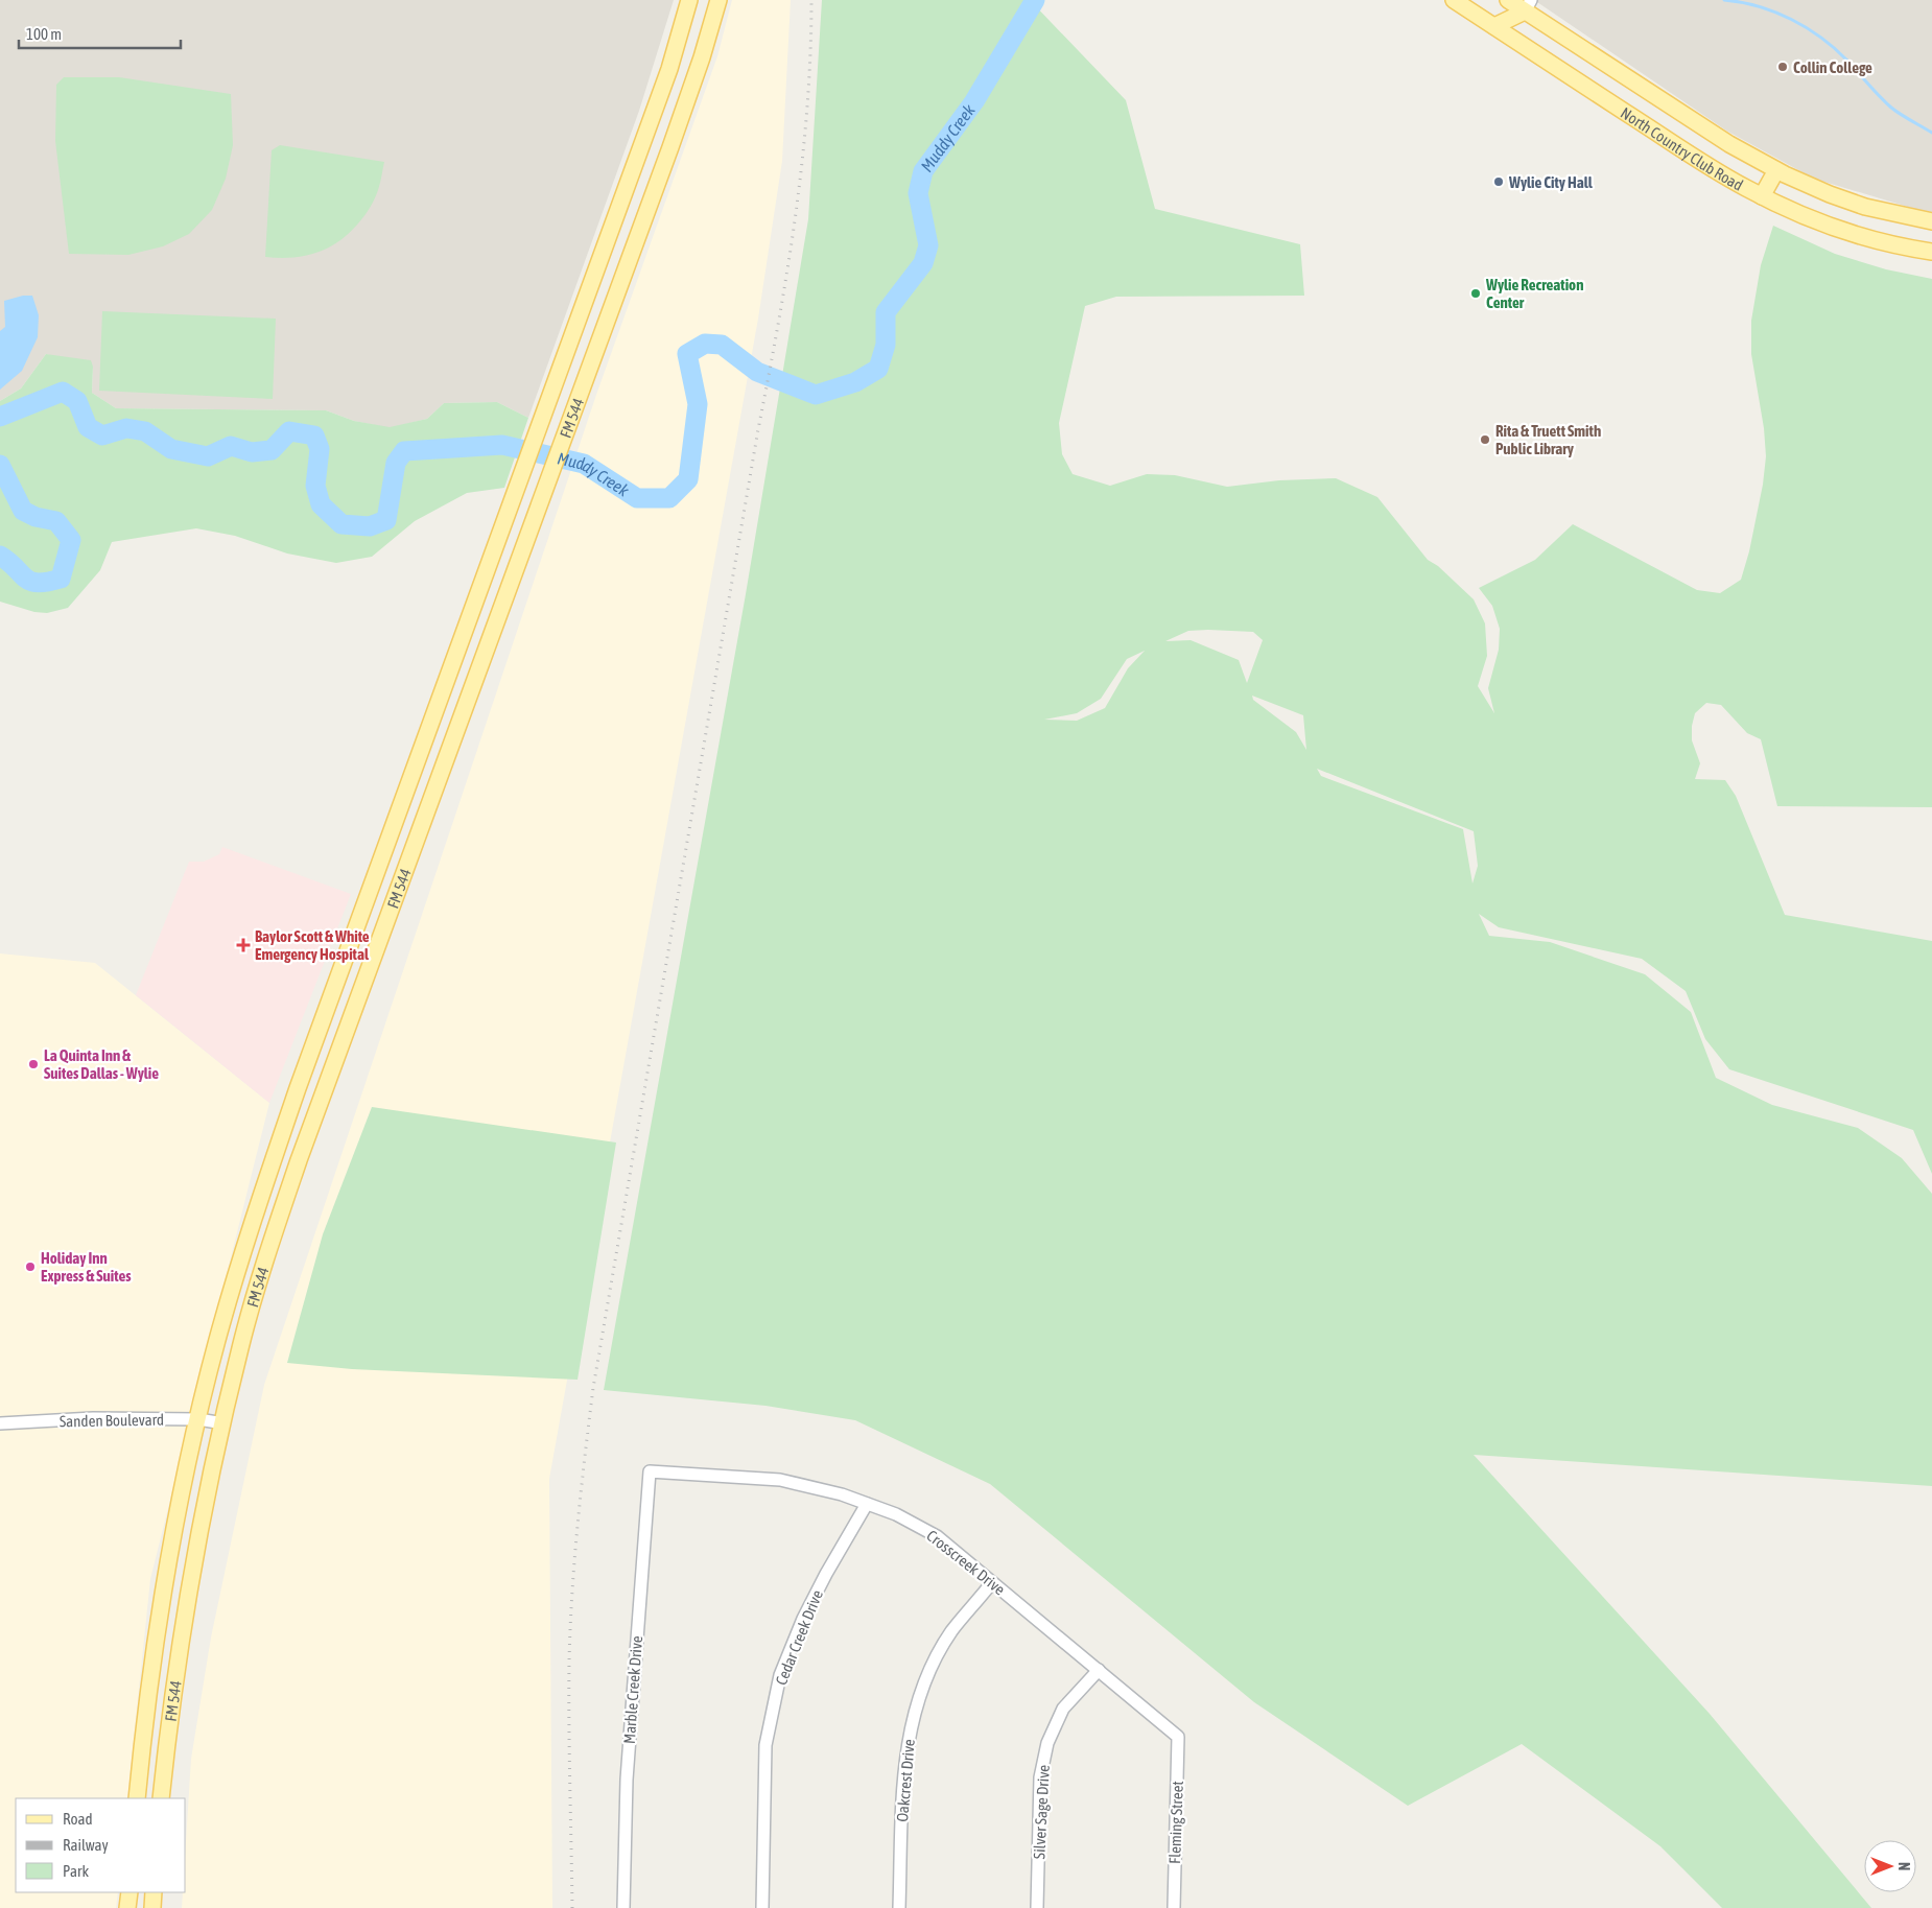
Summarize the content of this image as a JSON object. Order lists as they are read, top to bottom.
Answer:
{
  "streets": {
    "main road": ["North Country Club Road", "FM 544"],
    "street": [
      "Sanden Boulevard",
      "Crosscreek Drive",
      "Cedar Creek Drive",
      "Marble Creek Drive",
      "Oakcrest Drive",
      "Silver Sage Drive",
      "Fleming Street"
    ]
  },
  "crossings": [
    ["FM 544", "Sanden Boulevard"],
    ["Crosscreek Drive", "Cedar Creek Drive"],
    ["Crosscreek Drive", "Marble Creek Drive"],
    ["Crosscreek Drive", "Oakcrest Drive"],
    ["Crosscreek Drive", "Silver Sage Drive"],
    ["Crosscreek Drive", "Fleming Street"]
  ],
  "water": ["Muddy Creek"],
  "places": {
    "other": [
      "Collin College",
      "Wylie City Hall",
      "Wylie Recreation Center",
      "Rita & Truett Smith Public Library",
      "La Quinta Inn & Suites Dallas - Wylie",
      "Holiday Inn Express & Suites"
    ],
    "health": ["Baylor Scott & White Emergency Hospital"]
  },
  "legend": ["Road", "Railway", "Park"],
  "scale_bar": "100 m",
  "north": "right"
}
